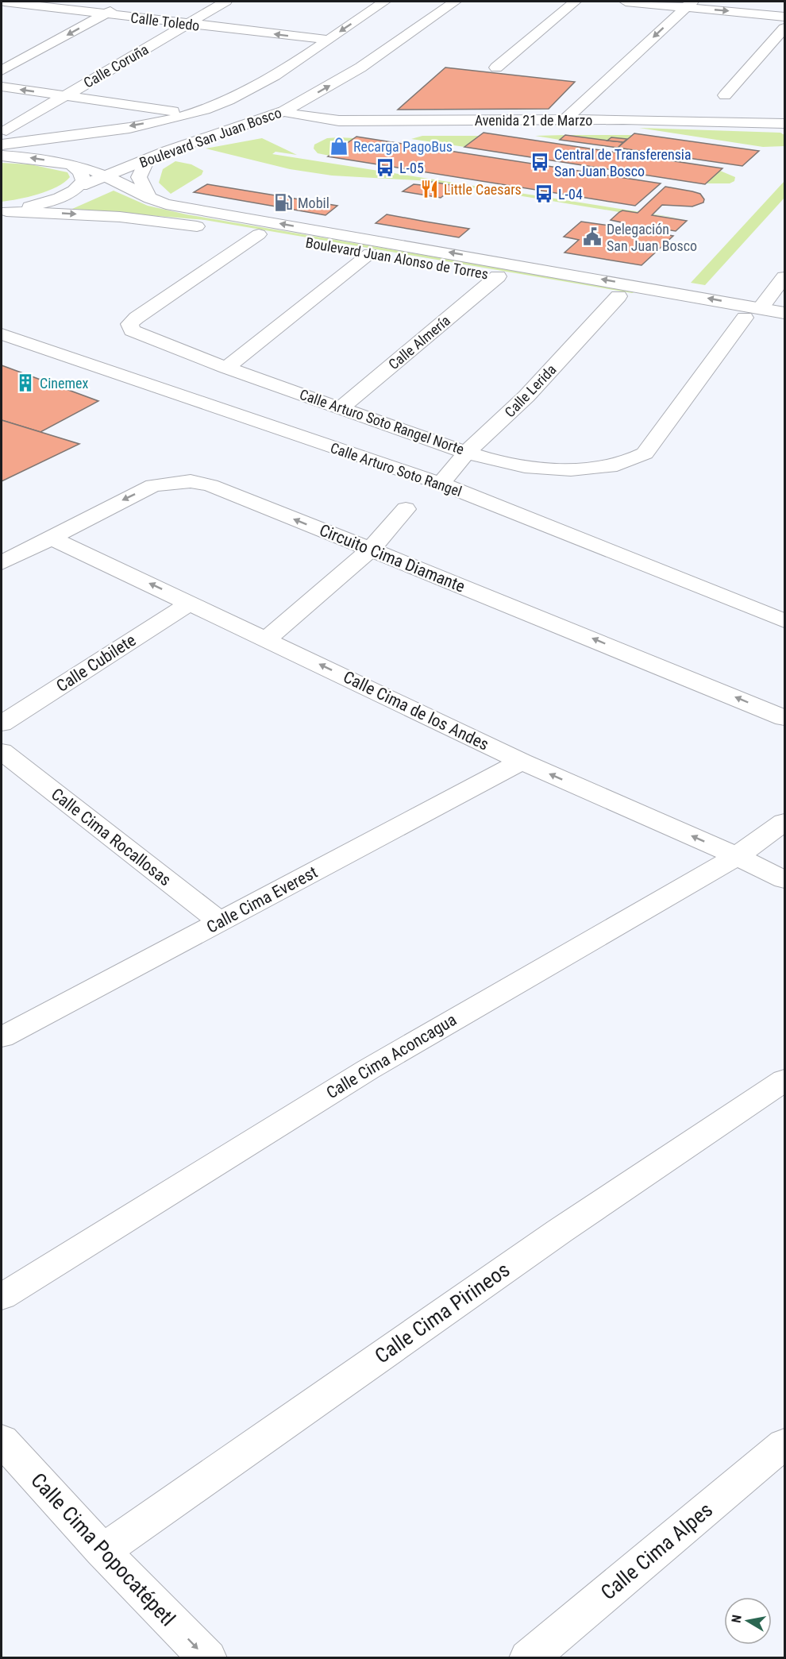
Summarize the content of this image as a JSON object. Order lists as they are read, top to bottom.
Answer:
{
  "streets": {
    "street": [
      "Calle Toledo",
      "Calle Coruña",
      "Avenida 21 de Marzo",
      "Boulevard San Juan Bosco",
      "Boulevard Juan Alonso de Torres",
      "Calle Almería",
      "Calle Lerida",
      "Calle Arturo Soto Rangel Norte",
      "Calle Arturo Soto Rangel",
      "Circuito Cima Diamante",
      "Calle Cubilete",
      "Calle Cima de los Andes",
      "Calle Cima Rocallosas",
      "Calle Cima Everest",
      "Calle Cima Aconcagua",
      "Calle Cima Pirineos",
      "Calle Cima Popocatépetl",
      "Calle Cima Alpes"
    ]
  },
  "crossings": [
    ["Calle Toledo", "Calle Coruña"],
    ["Calle Toledo", "Boulevard San Juan Bosco"],
    ["Avenida 21 de Marzo", "Boulevard San Juan Bosco"],
    ["Boulevard San Juan Bosco", "Boulevard Juan Alonso de Torres"],
    ["Boulevard Juan Alonso de Torres", "Calle Almería"],
    ["Boulevard Juan Alonso de Torres", "Calle Lerida"],
    ["Boulevard Juan Alonso de Torres", "Calle Arturo Soto Rangel Norte"],
    ["Calle Almería", "Calle Arturo Soto Rangel Norte"],
    ["Calle Lerida", "Calle Arturo Soto Rangel Norte"],
    ["Calle Lerida", "Calle Arturo Soto Rangel"],
    ["Circuito Cima Diamante", "Calle Cima de los Andes"],
    ["Calle Cubilete", "Calle Cima de los Andes"],
    ["Calle Cima de los Andes", "Calle Cima Everest"],
    ["Calle Cima de los Andes", "Calle Cima Aconcagua"],
    ["Calle Cima Rocallosas", "Calle Cima Everest"],
    ["Calle Cima Pirineos", "Calle Cima Popocatépetl"]
  ],
  "one_way": ["Circuito Cima Diamante", "Calle Cima de los Andes", "Calle Cima Popocatépetl"],
  "places": {
    "shop": ["Recarga PagoBus"],
    "bus stop": ["Central de Transferensia San Juan Bosco", "L-05", "L-04"],
    "restaurant": ["Little Caesars"],
    "fuel station": ["Mobil"],
    "public building": ["Delegación San Juan Bosco"],
    "building": ["Cinemex"]
  },
  "north": "left"
}
